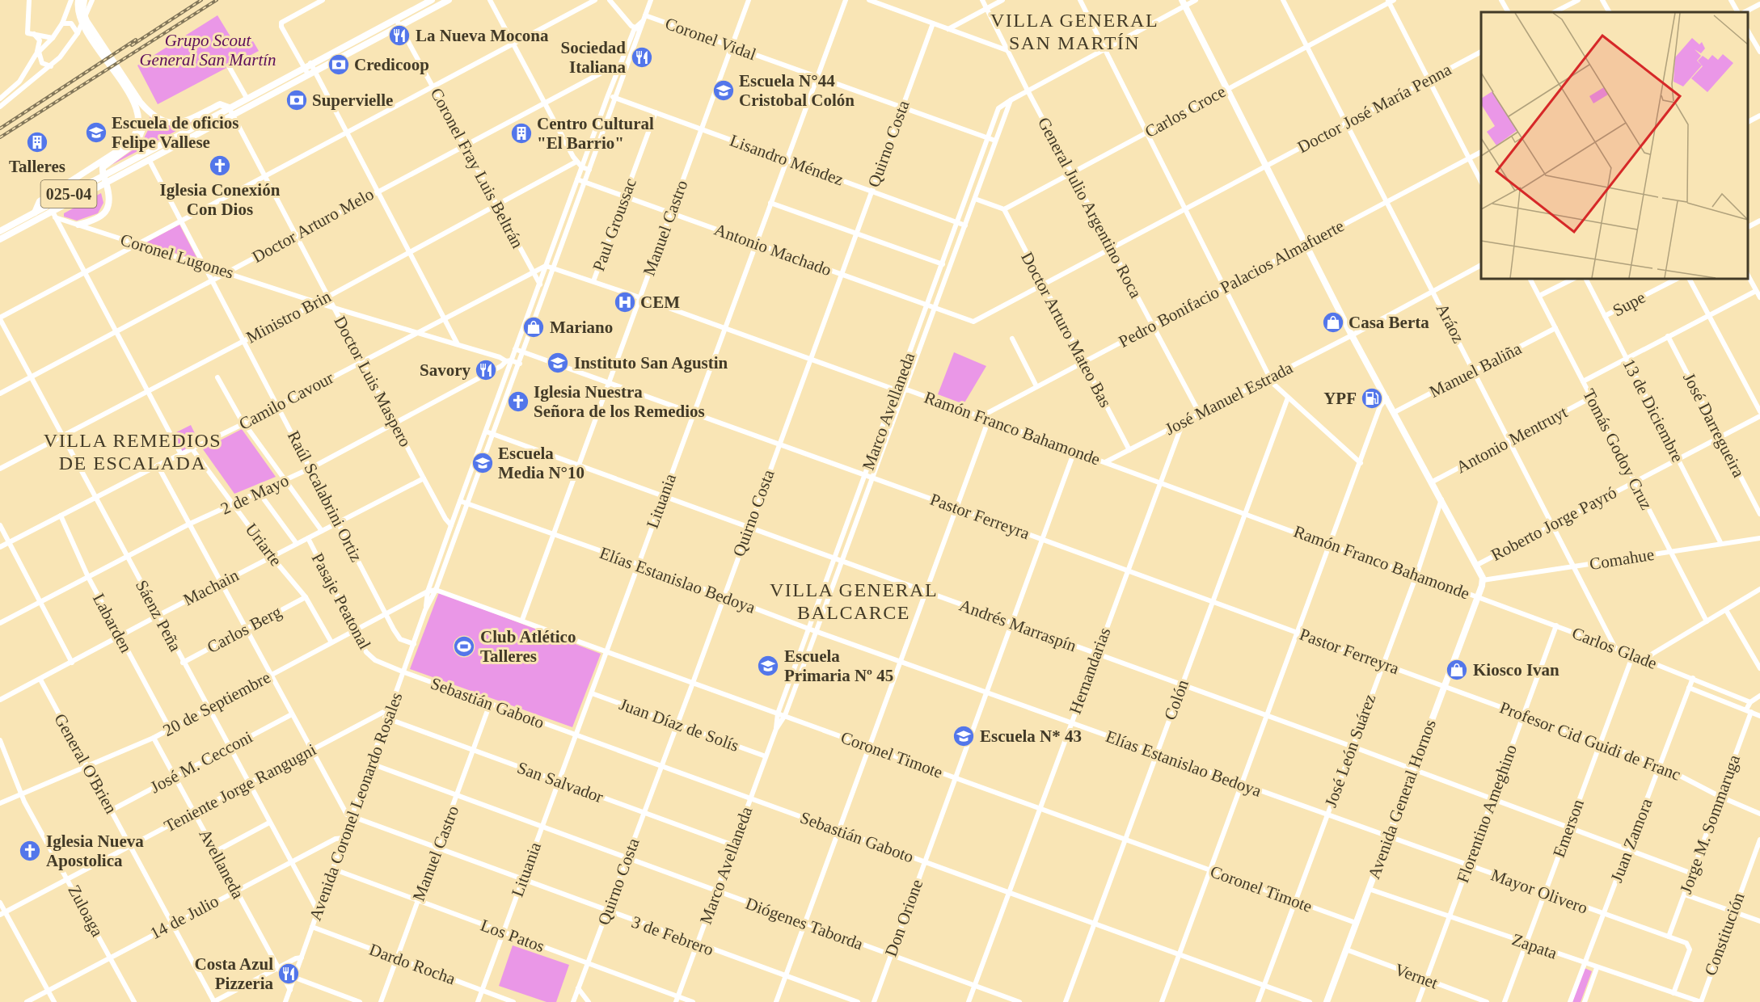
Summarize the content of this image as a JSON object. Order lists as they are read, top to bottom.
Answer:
{
  "streets": {
    "main road": ["025-04", "Avenida General Hornos"],
    "street": [
      "Coronel Vidal",
      "Doctor José María Penna",
      "Carlos Croce",
      "Quirno Costa",
      "Lisandro Méndez",
      "Coronel Fray Luis Beltrán",
      "General Julio Argentino Roca",
      "Paul Groussac",
      "Doctor Arturo Melo",
      "Manuel Castro",
      "Antonio Machado",
      "Coronel Lugones",
      "Pedro Bonifacio Palacios Almafuerte",
      "Supe",
      "Ministro Brin",
      "Aráoz",
      "Doctor Arturo Mateo Bas",
      "Manuel Baliña",
      "Doctor Luis Maspero",
      "José Manuel Estrada",
      "Camilo Cavour",
      "13 de Diciembre",
      "Marco Avellaneda",
      "José Darregueira",
      "Ramón Franco Bahamonde",
      "Antonio Mentruyt",
      "Tomás Godoy Cruz",
      "2 de Mayo",
      "Raúl Scalabrini Ortiz",
      "Lituania",
      "Pastor Ferreyra",
      "Roberto Jorge Payró",
      "Uriarte",
      "Comahue",
      "Elías Estanislao Bedoya",
      "Machain",
      "Pasaje Peatonal",
      "Sáenz Peña",
      "Labarden",
      "Andrés Marraspín",
      "Carlos Berg",
      "Carlos Glade",
      "Hernandarias",
      "Colón",
      "Sebastián Gaboto",
      "20 de Septiembre",
      "Juan Díaz de Solís",
      "Profesor Cid Guidi de Franc",
      "José León Suárez",
      "Coronel Timote",
      "José M. Cecconi",
      "General O'Brien",
      "San Salvador",
      "Teniente Jorge Rangugni",
      "Avenida Coronel Leonardo Rosales",
      "Florentino Ameghino",
      "Jorge M. Sommaruga",
      "Emerson",
      "Juan Zamora",
      "Avellaneda",
      "Mayor Olivero",
      "Zuloaga",
      "14 de Julio",
      "Don Orione",
      "Diógenes Taborda",
      "Constitución",
      "Los Patos",
      "3 de Febrero",
      "Zapata",
      "Dardo Rocha",
      "Vernet"
    ]
  },
  "crossings": [
    ["Coronel Vidal", "Quirno Costa"],
    ["Coronel Vidal", "Manuel Castro"],
    ["Coronel Vidal", "Marco Avellaneda"],
    ["Coronel Vidal", "Lituania"],
    ["Coronel Vidal", "Avenida Coronel Leonardo Rosales"],
    ["Doctor José María Penna", "General Julio Argentino Roca"],
    ["Doctor José María Penna", "Antonio Machado"],
    ["Doctor José María Penna", "Aráoz"],
    ["Doctor José María Penna", "Doctor Arturo Mateo Bas"],
    ["Carlos Croce", "General Julio Argentino Roca"],
    ["Carlos Croce", "Aráoz"],
    ["Carlos Croce", "Doctor Arturo Mateo Bas"],
    ["Quirno Costa", "Lisandro Méndez"],
    ["Quirno Costa", "Antonio Machado"],
    ["Quirno Costa", "Ramón Franco Bahamonde"],
    ["Quirno Costa", "Pastor Ferreyra"],
    ["Quirno Costa", "Elías Estanislao Bedoya"],
    ["Quirno Costa", "Andrés Marraspín"],
    ["Quirno Costa", "Sebastián Gaboto"],
    ["Quirno Costa", "Juan Díaz de Solís"],
    ["Quirno Costa", "Coronel Timote"],
    ["Quirno Costa", "San Salvador"],
    ["Quirno Costa", "Diógenes Taborda"],
    ["Quirno Costa", "Los Patos"],
    ["Quirno Costa", "3 de Febrero"],
    ["Lisandro Méndez", "Paul Groussac"],
    ["Lisandro Méndez", "Manuel Castro"],
    ["Lisandro Méndez", "Marco Avellaneda"],
    ["Lisandro Méndez", "Lituania"],
    ["Lisandro Méndez", "Avenida Coronel Leonardo Rosales"],
    ["Coronel Fray Luis Beltrán", "025-04"],
    ["Coronel Fray Luis Beltrán", "Doctor Arturo Melo"],
    ["Coronel Fray Luis Beltrán", "Ministro Brin"],
    ["Coronel Fray Luis Beltrán", "Camilo Cavour"],
    ["Coronel Fray Luis Beltrán", "Avenida Coronel Leonardo Rosales"],
    ["025-04", "Coronel Lugones"],
    ["025-04", "Doctor Luis Maspero"],
    ["025-04", "Raúl Scalabrini Ortiz"],
    ["General Julio Argentino Roca", "Pedro Bonifacio Palacios Almafuerte"],
    ["General Julio Argentino Roca", "José Manuel Estrada"],
    ["General Julio Argentino Roca", "Marco Avellaneda"],
    ["Paul Groussac", "Antonio Machado"],
    ["Paul Groussac", "Ramón Franco Bahamonde"],
    ["Doctor Arturo Melo", "Coronel Lugones"],
    ["Doctor Arturo Melo", "Doctor Luis Maspero"],
    ["Doctor Arturo Melo", "Raúl Scalabrini Ortiz"],
    ["Doctor Arturo Melo", "Sáenz Peña"],
    ["Doctor Arturo Melo", "Avenida Coronel Leonardo Rosales"],
    ["Manuel Castro", "Antonio Machado"],
    ["Manuel Castro", "Ramón Franco Bahamonde"],
    ["Manuel Castro", "Pastor Ferreyra"],
    ["Manuel Castro", "Elías Estanislao Bedoya"],
    ["Manuel Castro", "Andrés Marraspín"],
    ["Manuel Castro", "Sebastián Gaboto"],
    ["Manuel Castro", "Coronel Timote"],
    ["Manuel Castro", "San Salvador"],
    ["Manuel Castro", "Diógenes Taborda"],
    ["Manuel Castro", "Los Patos"],
    ["Manuel Castro", "3 de Febrero"],
    ["Manuel Castro", "Dardo Rocha"],
    ["Antonio Machado", "Marco Avellaneda"],
    ["Antonio Machado", "Lituania"],
    ["Antonio Machado", "Avenida Coronel Leonardo Rosales"],
    ["Coronel Lugones", "Ministro Brin"],
    ["Coronel Lugones", "Doctor Luis Maspero"],
    ["Coronel Lugones", "Camilo Cavour"],
    ["Coronel Lugones", "2 de Mayo"],
    ["Coronel Lugones", "Raúl Scalabrini Ortiz"],
    ["Coronel Lugones", "Avenida Coronel Leonardo Rosales"],
    ["Pedro Bonifacio Palacios Almafuerte", "Aráoz"],
    ["Pedro Bonifacio Palacios Almafuerte", "Doctor Arturo Mateo Bas"],
    ["Pedro Bonifacio Palacios Almafuerte", "Ramón Franco Bahamonde"],
    ["Supe", "13 de Diciembre"],
    ["Ministro Brin", "Doctor Luis Maspero"],
    ["Ministro Brin", "Raúl Scalabrini Ortiz"],
    ["Ministro Brin", "Sáenz Peña"],
    ["Aráoz", "Manuel Baliña"],
    ["Aráoz", "José Manuel Estrada"],
    ["Aráoz", "Antonio Mentruyt"],
    ["Aráoz", "Roberto Jorge Payró"],
    ["Aráoz", "Comahue"],
    ["Aráoz", "Carlos Glade"],
    ["Doctor Arturo Mateo Bas", "José Manuel Estrada"],
    ["Manuel Baliña", "Tomás Godoy Cruz"],
    ["Doctor Luis Maspero", "Camilo Cavour"],
    ["Doctor Luis Maspero", "2 de Mayo"],
    ["Doctor Luis Maspero", "Machain"],
    ["Doctor Luis Maspero", "Avenida Coronel Leonardo Rosales"],
    ["José Manuel Estrada", "Ramón Franco Bahamonde"],
    ["José Manuel Estrada", "Hernandarias"],
    ["Camilo Cavour", "Ramón Franco Bahamonde"],
    ["Camilo Cavour", "Raúl Scalabrini Ortiz"],
    ["Camilo Cavour", "Uriarte"],
    ["Camilo Cavour", "Sáenz Peña"],
    ["Camilo Cavour", "Labarden"],
    ["Camilo Cavour", "Avenida Coronel Leonardo Rosales"],
    ["13 de Diciembre", "Roberto Jorge Payró"],
    ["13 de Diciembre", "Comahue"],
    ["Marco Avellaneda", "Ramón Franco Bahamonde"],
    ["Marco Avellaneda", "Pastor Ferreyra"],
    ["Marco Avellaneda", "Elías Estanislao Bedoya"],
    ["Marco Avellaneda", "Andrés Marraspín"],
    ["Marco Avellaneda", "Sebastián Gaboto"],
    ["Marco Avellaneda", "Juan Díaz de Solís"],
    ["Marco Avellaneda", "Coronel Timote"],
    ["Marco Avellaneda", "San Salvador"],
    ["Marco Avellaneda", "Diógenes Taborda"],
    ["Marco Avellaneda", "Los Patos"],
    ["Marco Avellaneda", "3 de Febrero"],
    ["José Darregueira", "Roberto Jorge Payró"],
    ["Ramón Franco Bahamonde", "Lituania"],
    ["Ramón Franco Bahamonde", "Carlos Glade"],
    ["Ramón Franco Bahamonde", "Hernandarias"],
    ["Ramón Franco Bahamonde", "Colón"],
    ["Ramón Franco Bahamonde", "José León Suárez"],
    ["Ramón Franco Bahamonde", "Avenida General Hornos"],
    ["Ramón Franco Bahamonde", "Avenida Coronel Leonardo Rosales"],
    ["Ramón Franco Bahamonde", "Don Orione"],
    ["Antonio Mentruyt", "Tomás Godoy Cruz"],
    ["Tomás Godoy Cruz", "Roberto Jorge Payró"],
    ["Tomás Godoy Cruz", "Comahue"],
    ["2 de Mayo", "Raúl Scalabrini Ortiz"],
    ["2 de Mayo", "Uriarte"],
    ["2 de Mayo", "Pasaje Peatonal"],
    ["2 de Mayo", "Sáenz Peña"],
    ["2 de Mayo", "Labarden"],
    ["2 de Mayo", "Avenida Coronel Leonardo Rosales"],
    ["Raúl Scalabrini Ortiz", "Machain"],
    ["Raúl Scalabrini Ortiz", "20 de Septiembre"],
    ["Raúl Scalabrini Ortiz", "Avenida Coronel Leonardo Rosales"],
    ["Lituania", "Pastor Ferreyra"],
    ["Lituania", "Elías Estanislao Bedoya"],
    ["Lituania", "Andrés Marraspín"],
    ["Lituania", "Sebastián Gaboto"],
    ["Lituania", "Juan Díaz de Solís"],
    ["Lituania", "Coronel Timote"],
    ["Lituania", "San Salvador"],
    ["Lituania", "Diógenes Taborda"],
    ["Lituania", "Los Patos"],
    ["Lituania", "3 de Febrero"],
    ["Lituania", "Dardo Rocha"],
    ["Pastor Ferreyra", "Hernandarias"],
    ["Pastor Ferreyra", "Colón"],
    ["Pastor Ferreyra", "Profesor Cid Guidi de Franc"],
    ["Pastor Ferreyra", "José León Suárez"],
    ["Pastor Ferreyra", "Avenida General Hornos"],
    ["Pastor Ferreyra", "Avenida Coronel Leonardo Rosales"],
    ["Pastor Ferreyra", "Don Orione"],
    ["Uriarte", "Machain"],
    ["Uriarte", "Carlos Berg"],
    ["Uriarte", "20 de Septiembre"],
    ["Comahue", "Avenida General Hornos"],
    ["Elías Estanislao Bedoya", "Hernandarias"],
    ["Elías Estanislao Bedoya", "Colón"],
    ["Elías Estanislao Bedoya", "José León Suárez"],
    ["Elías Estanislao Bedoya", "Avenida General Hornos"],
    ["Elías Estanislao Bedoya", "Avenida Coronel Leonardo Rosales"],
    ["Elías Estanislao Bedoya", "Mayor Olivero"],
    ["Elías Estanislao Bedoya", "Don Orione"],
    ["Machain", "Pasaje Peatonal"],
    ["Machain", "Sáenz Peña"],
    ["Machain", "Labarden"],
    ["Machain", "General O'Brien"],
    ["Pasaje Peatonal", "Sebastián Gaboto"],
    ["Pasaje Peatonal", "20 de Septiembre"],
    ["Pasaje Peatonal", "Avenida Coronel Leonardo Rosales"],
    ["Sáenz Peña", "Carlos Berg"],
    ["Sáenz Peña", "20 de Septiembre"],
    ["Sáenz Peña", "José M. Cecconi"],
    ["Sáenz Peña", "Teniente Jorge Rangugni"],
    ["Sáenz Peña", "Avenida Coronel Leonardo Rosales"],
    ["Sáenz Peña", "14 de Julio"],
    ["Labarden", "20 de Septiembre"],
    ["Andrés Marraspín", "Hernandarias"],
    ["Andrés Marraspín", "Colón"],
    ["Andrés Marraspín", "José León Suárez"],
    ["Andrés Marraspín", "Avenida General Hornos"],
    ["Andrés Marraspín", "Avenida Coronel Leonardo Rosales"],
    ["Andrés Marraspín", "Florentino Ameghino"],
    ["Andrés Marraspín", "Jorge M. Sommaruga"],
    ["Andrés Marraspín", "Emerson"],
    ["Andrés Marraspín", "Juan Zamora"],
    ["Andrés Marraspín", "Don Orione"],
    ["Carlos Glade", "Avenida General Hornos"],
    ["Carlos Glade", "Florentino Ameghino"],
    ["Carlos Glade", "Jorge M. Sommaruga"],
    ["Carlos Glade", "Emerson"],
    ["Carlos Glade", "Juan Zamora"],
    ["Hernandarias", "Sebastián Gaboto"],
    ["Hernandarias", "Coronel Timote"],
    ["Hernandarias", "Diógenes Taborda"],
    ["Colón", "Sebastián Gaboto"],
    ["Colón", "Coronel Timote"],
    ["Sebastián Gaboto", "José León Suárez"],
    ["Sebastián Gaboto", "Avenida Coronel Leonardo Rosales"],
    ["Sebastián Gaboto", "Don Orione"],
    ["20 de Septiembre", "General O'Brien"],
    ["20 de Septiembre", "Avenida Coronel Leonardo Rosales"],
    ["20 de Septiembre", "Avellaneda"],
    ["20 de Septiembre", "Zuloaga"],
    ["Profesor Cid Guidi de Franc", "Avenida General Hornos"],
    ["Profesor Cid Guidi de Franc", "Florentino Ameghino"],
    ["Profesor Cid Guidi de Franc", "Jorge M. Sommaruga"],
    ["Profesor Cid Guidi de Franc", "Emerson"],
    ["Profesor Cid Guidi de Franc", "Juan Zamora"],
    ["José León Suárez", "Coronel Timote"],
    ["Coronel Timote", "Avenida General Hornos"],
    ["Coronel Timote", "Avenida Coronel Leonardo Rosales"],
    ["Coronel Timote", "Don Orione"],
    ["José M. Cecconi", "General O'Brien"],
    ["José M. Cecconi", "Avellaneda"],
    ["General O'Brien", "Teniente Jorge Rangugni"],
    ["General O'Brien", "14 de Julio"],
    ["San Salvador", "Avenida Coronel Leonardo Rosales"],
    ["Teniente Jorge Rangugni", "Avenida Coronel Leonardo Rosales"],
    ["Teniente Jorge Rangugni", "Avellaneda"],
    ["Teniente Jorge Rangugni", "Zuloaga"],
    ["Avenida General Hornos", "Mayor Olivero"],
    ["Avenida General Hornos", "Zapata"],
    ["Avenida General Hornos", "Vernet"],
    ["Avenida Coronel Leonardo Rosales", "Avellaneda"],
    ["Avenida Coronel Leonardo Rosales", "14 de Julio"],
    ["Avenida Coronel Leonardo Rosales", "Diógenes Taborda"],
    ["Avenida Coronel Leonardo Rosales", "Los Patos"],
    ["Avenida Coronel Leonardo Rosales", "3 de Febrero"],
    ["Avenida Coronel Leonardo Rosales", "Dardo Rocha"],
    ["Florentino Ameghino", "Mayor Olivero"],
    ["Florentino Ameghino", "Zapata"],
    ["Florentino Ameghino", "Vernet"],
    ["Jorge M. Sommaruga", "Mayor Olivero"],
    ["Emerson", "Mayor Olivero"],
    ["Emerson", "Zapata"],
    ["Juan Zamora", "Mayor Olivero"],
    ["Juan Zamora", "Zapata"],
    ["Avellaneda", "14 de Julio"],
    ["Mayor Olivero", "Zapata"],
    ["Zuloaga", "14 de Julio"],
    ["Don Orione", "Diógenes Taborda"],
    ["Constitución", "Zapata"]
  ],
  "districts": ["VILLA GENERAL SAN MARTÍN", "VILLA REMEDIOS DE ESCALADA", "VILLA GENERAL BALCARCE"],
  "parks": ["Grupo Scout General San Martín"],
  "places": {
    "restaurant": [
      "La Nueva Mocona",
      "Sociedad Italiana",
      "Savory",
      "Costa Azul Pizzeria"
    ],
    "bank": ["Credicoop", "Supervielle"],
    "school or university": [
      "Escuela N°44 Cristobal Colón",
      "Escuela de oficios Felipe Vallese",
      "Instituto San Agustin",
      "Escuela Media N°10",
      "Escuela Primaria Nº 45",
      "Escuela N* 43"
    ],
    "building": ["Centro Cultural \"El Barrio\"", "Talleres"],
    "church": ["Iglesia Conexión Con Dios", "Iglesia Nuestra Señora de los Remedios", "Iglesia Nueva Apostolica"],
    "hospital": ["CEM"],
    "shop": ["Casa Berta", "Mariano", "Kiosco Ivan"],
    "fuel station": ["YPF"],
    "sports": ["Club Atlético Talleres"]
  }
}
